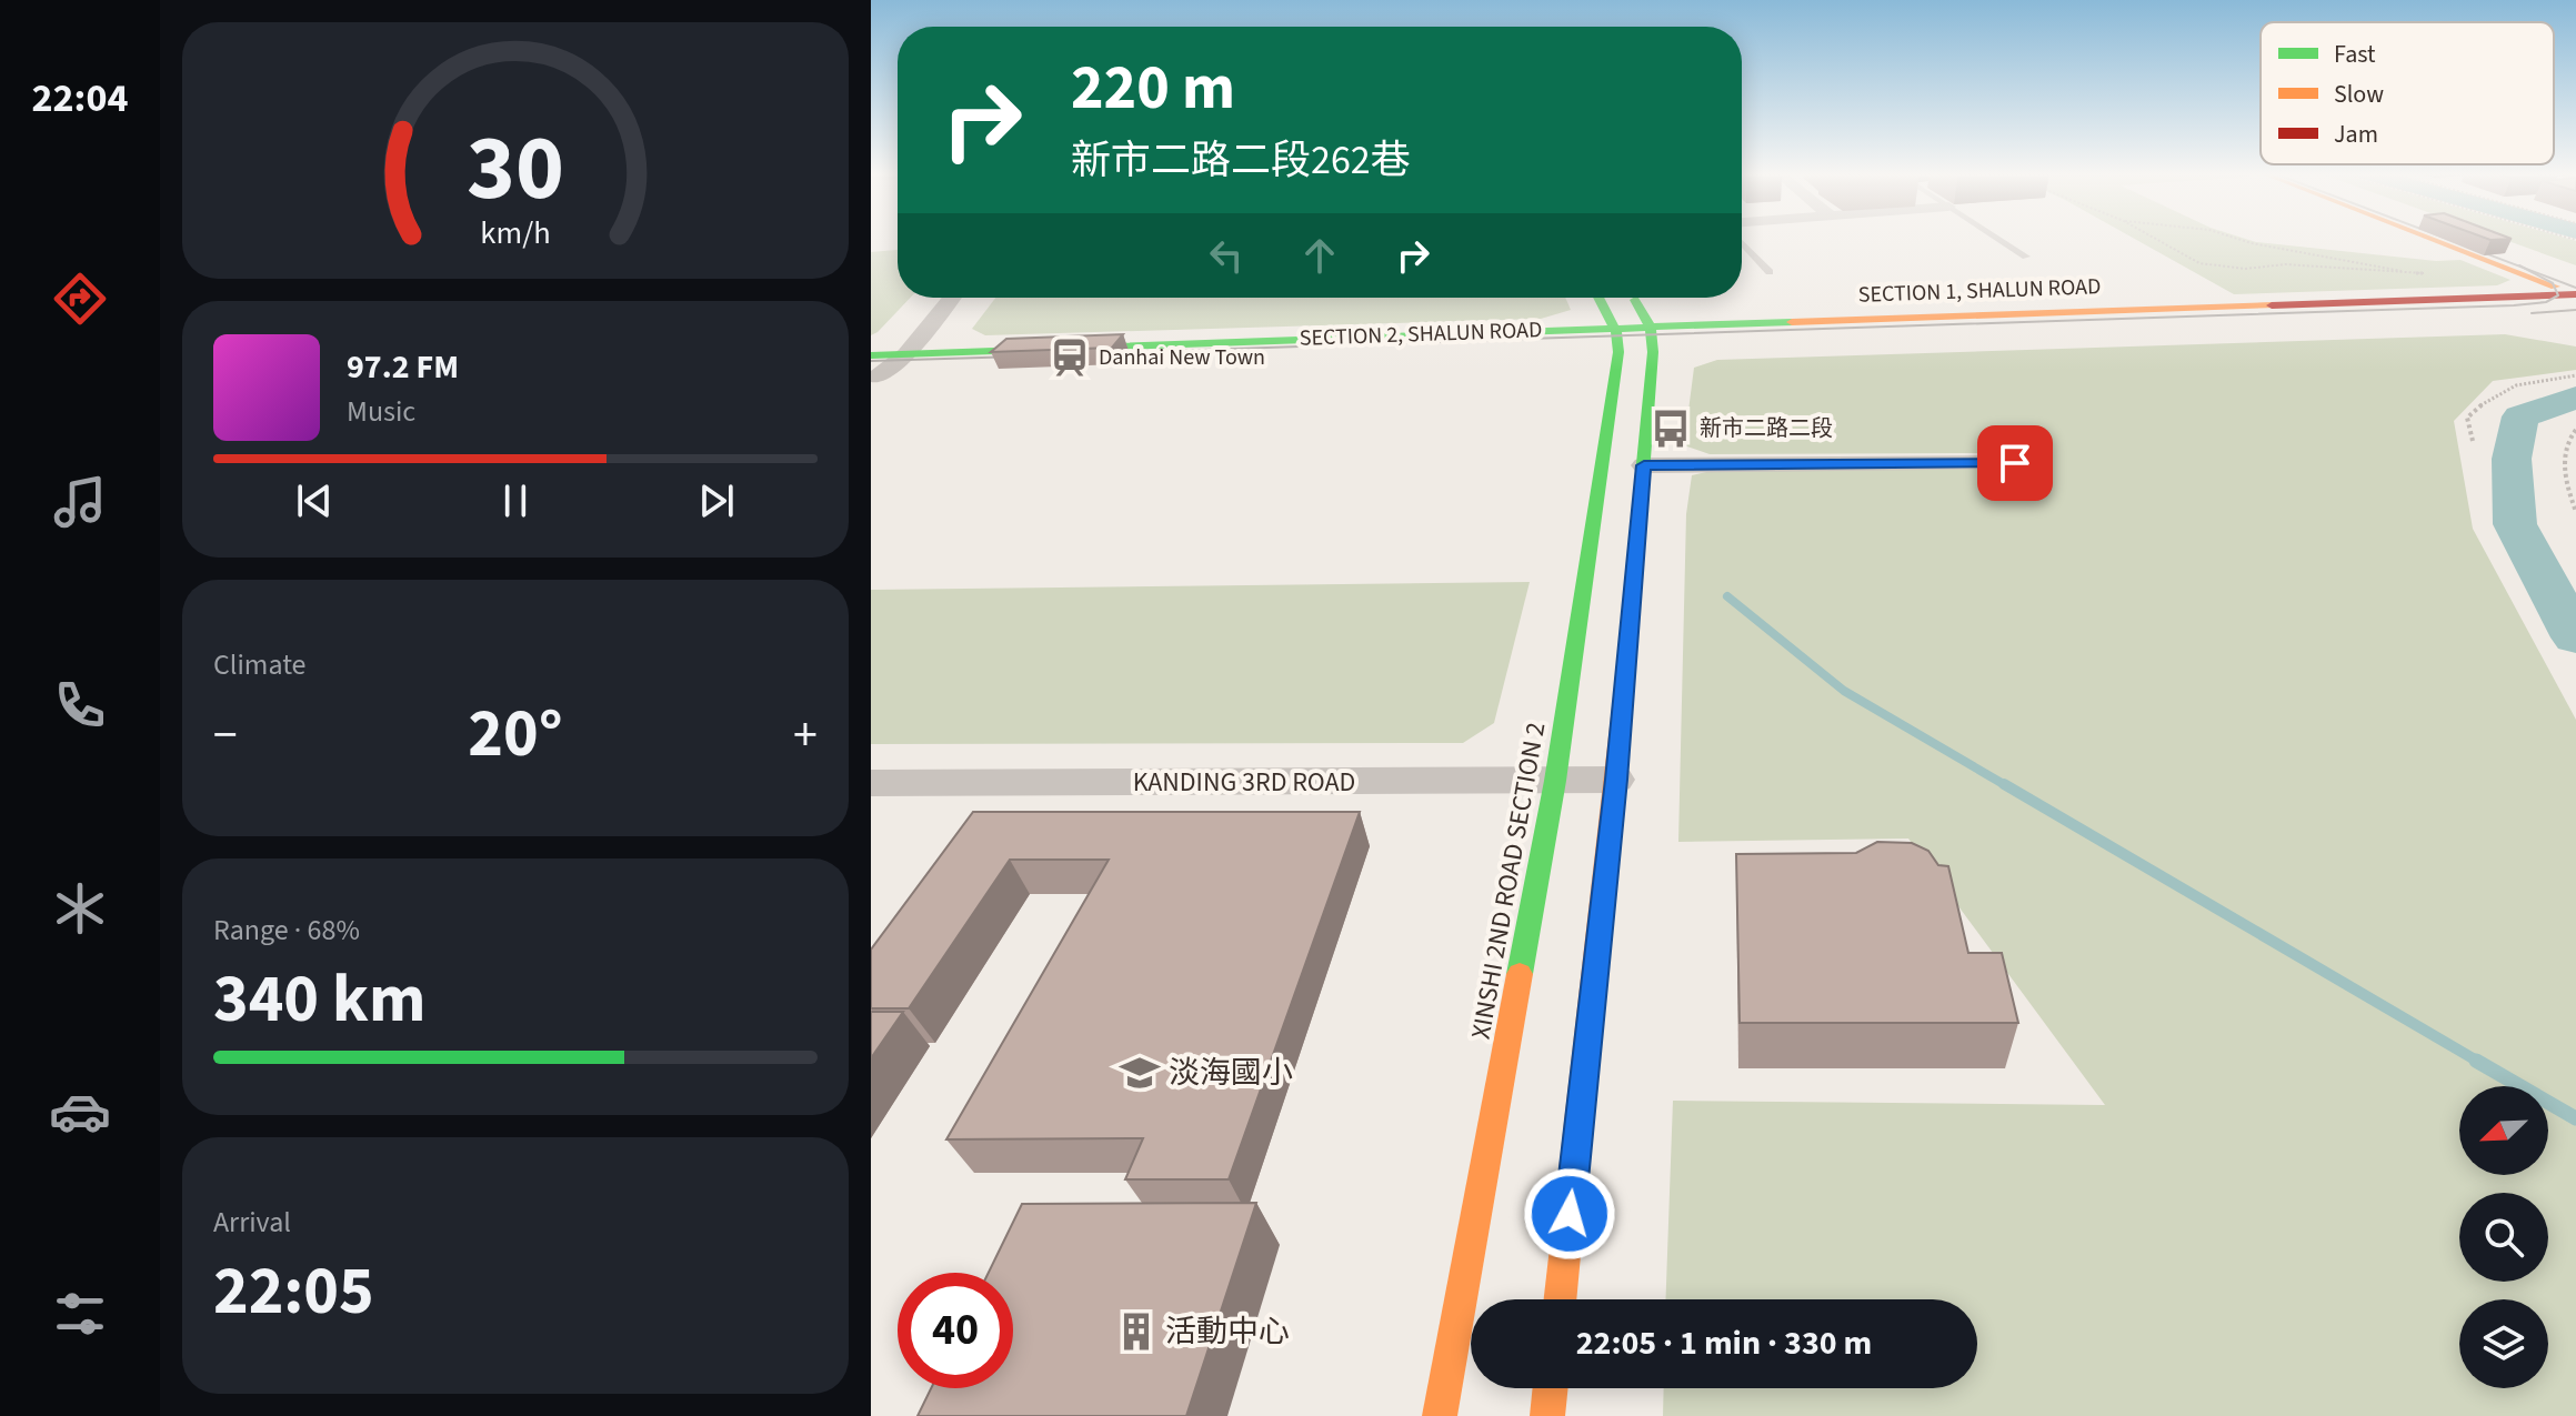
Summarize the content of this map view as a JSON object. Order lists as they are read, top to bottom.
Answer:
{
  "streets": {
    "street": [
      "SECTION 1, SHALUN ROAD",
      "SECTION 2, SHALUN ROAD",
      "KANDING 3RD ROAD",
      "XINSHI 2ND ROAD SECTION 2"
    ]
  },
  "crossings": [
    ["SECTION 1, SHALUN ROAD", "SECTION 2, SHALUN ROAD"],
    ["SECTION 2, SHALUN ROAD", "XINSHI 2ND ROAD SECTION 2"],
    ["KANDING 3RD ROAD", "XINSHI 2ND ROAD SECTION 2"]
  ],
  "places": {
    "station": ["Danhai New Town"],
    "bus stop": ["新市二路二段"],
    "school or university": ["淡海國小"],
    "building": ["活動中心"]
  },
  "legend": ["Fast", "Slow", "Jam"],
  "north": "bottom left",
  "page": {
    "tabs": "22:04",
    "turn": ["220 m", "新市二路二段262巷"],
    "song": ["97.2 FM", "Music"],
    "tile": [
      "Climate",
      ["Range · 68%", "340 km"],
      ["Arrival", "22:05"]
    ],
    "heat": ["−", "20°", "+"],
    "limit": "40",
    "trip": "22:05 · 1 min · 330 m",
    "gauge": ["30", "km/h"]
  }
}
